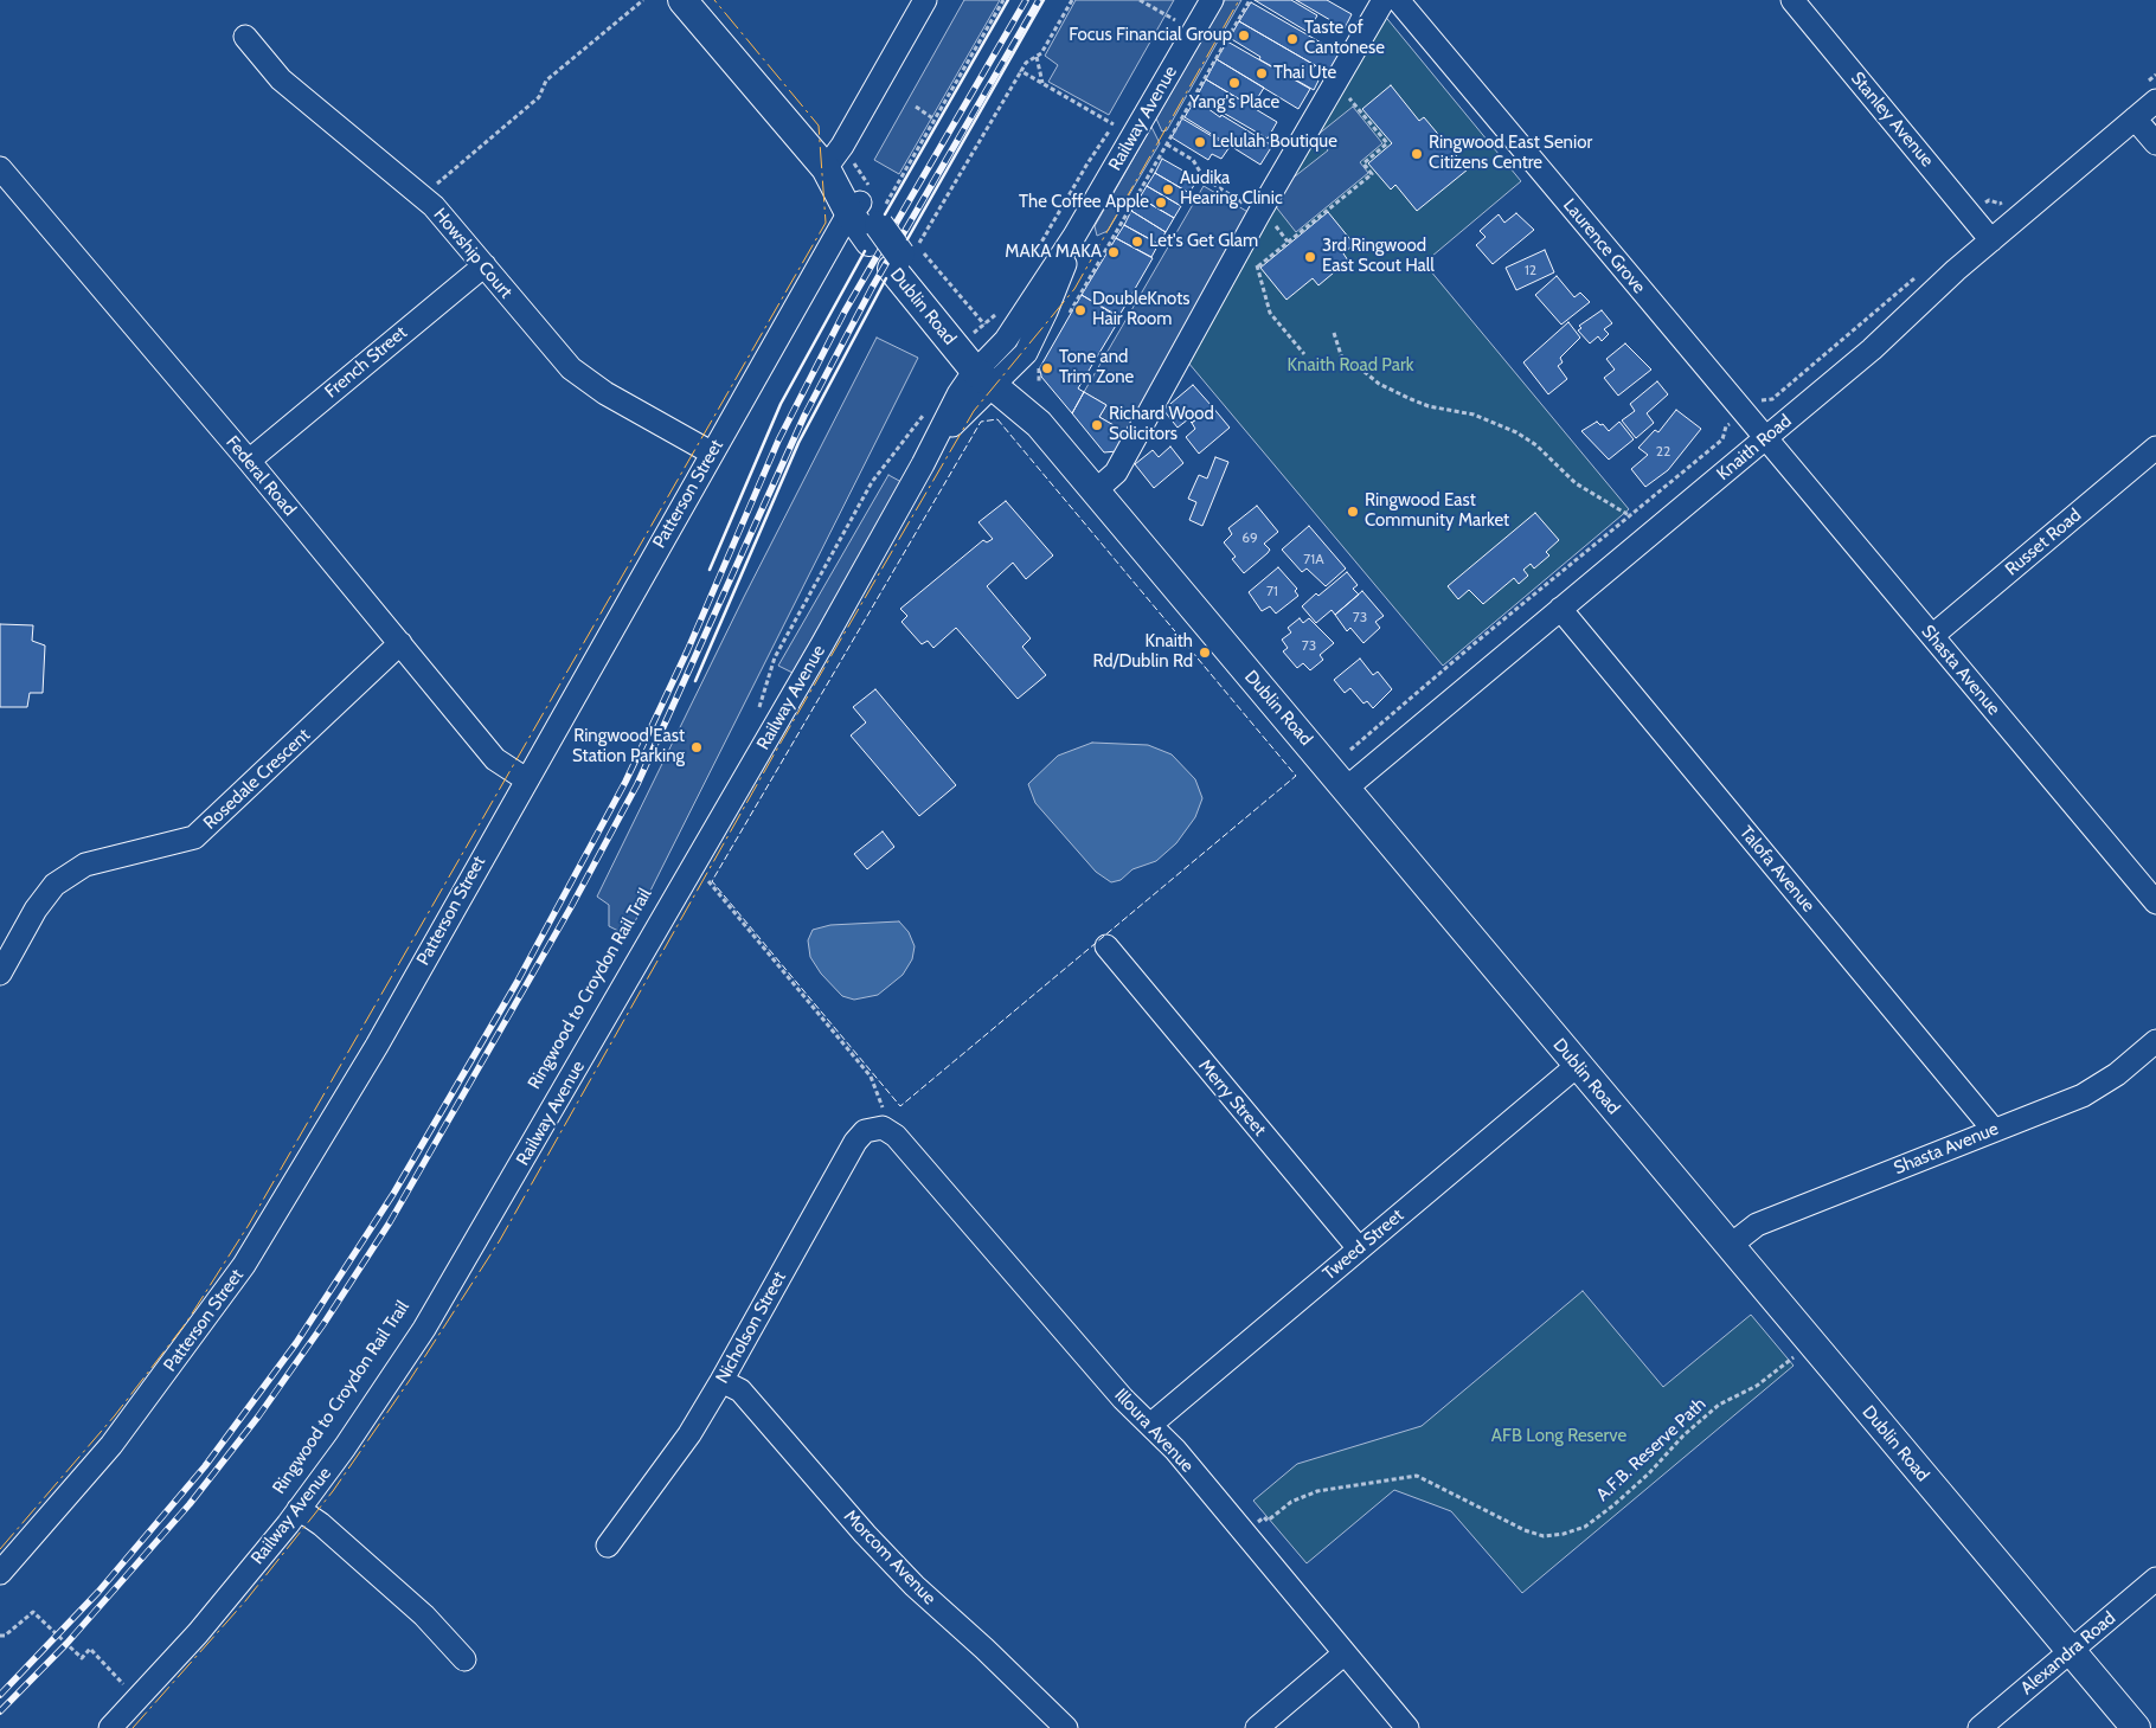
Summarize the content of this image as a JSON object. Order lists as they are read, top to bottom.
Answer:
{
  "streets": {
    "main road": ["Dublin Road"],
    "street": [
      "Railway Avenue",
      "Stanley Avenue",
      "Laurence Grove",
      "Howship Court",
      "French Street",
      "Knaith Road",
      "Federal Road",
      "Patterson Street",
      "Russet Road",
      "Shasta Avenue",
      "Rosedale Crescent",
      "Talofa Avenue",
      "Merry Street",
      "Tweed Street",
      "Nicholson Street",
      "Illoura Avenue",
      "Morcom Avenue",
      "Alexandra Road"
    ],
    "path": ["A.F.B. Reserve Path"]
  },
  "crossings": [
    ["Railway Avenue", "Dublin Road"],
    ["Stanley Avenue", "Knaith Road"],
    ["Laurence Grove", "Knaith Road"],
    ["Laurence Grove", "Shasta Avenue"],
    ["Howship Court", "French Street"],
    ["Howship Court", "Patterson Street"],
    ["Dublin Road", "Knaith Road"],
    ["Dublin Road", "Patterson Street"],
    ["Dublin Road", "Shasta Avenue"],
    ["Dublin Road", "Tweed Street"],
    ["Dublin Road", "A.F.B. Reserve Path"],
    ["Dublin Road", "Alexandra Road"],
    ["French Street", "Federal Road"],
    ["Knaith Road", "Shasta Avenue"],
    ["Knaith Road", "Talofa Avenue"],
    ["Federal Road", "Patterson Street"],
    ["Federal Road", "Rosedale Crescent"],
    ["Russet Road", "Shasta Avenue"],
    ["Shasta Avenue", "Talofa Avenue"],
    ["Merry Street", "Tweed Street"],
    ["Tweed Street", "Illoura Avenue"],
    ["Nicholson Street", "Illoura Avenue"],
    ["Nicholson Street", "Morcom Avenue"],
    ["Illoura Avenue", "A.F.B. Reserve Path"]
  ],
  "parks": ["Knaith Road Park", "AFB Long Reserve"],
  "places": [
    "Focus Financial Group",
    "Taste of Cantonese",
    "Thai Ute",
    "Yang's Place",
    "Lelulah Boutique",
    "Ringwood East Senior Citizens Centre",
    "Audika Hearing Clinic",
    "The Coffee Apple",
    "Let's Get Glam",
    "MAKA MAKA",
    "3rd Ringwood East Scout Hall",
    "DoubleKnots Hair Room",
    "Tone and Trim Zone",
    "Richard Wood Solicitors",
    "Ringwood East Community Market",
    "Knaith Rd/Dublin Rd",
    "Ringwood East Station Parking"
  ],
  "house_numbers": [
    "12",
    "22",
    "69",
    "71A",
    "71",
    "73",
    "73"
  ]
}
